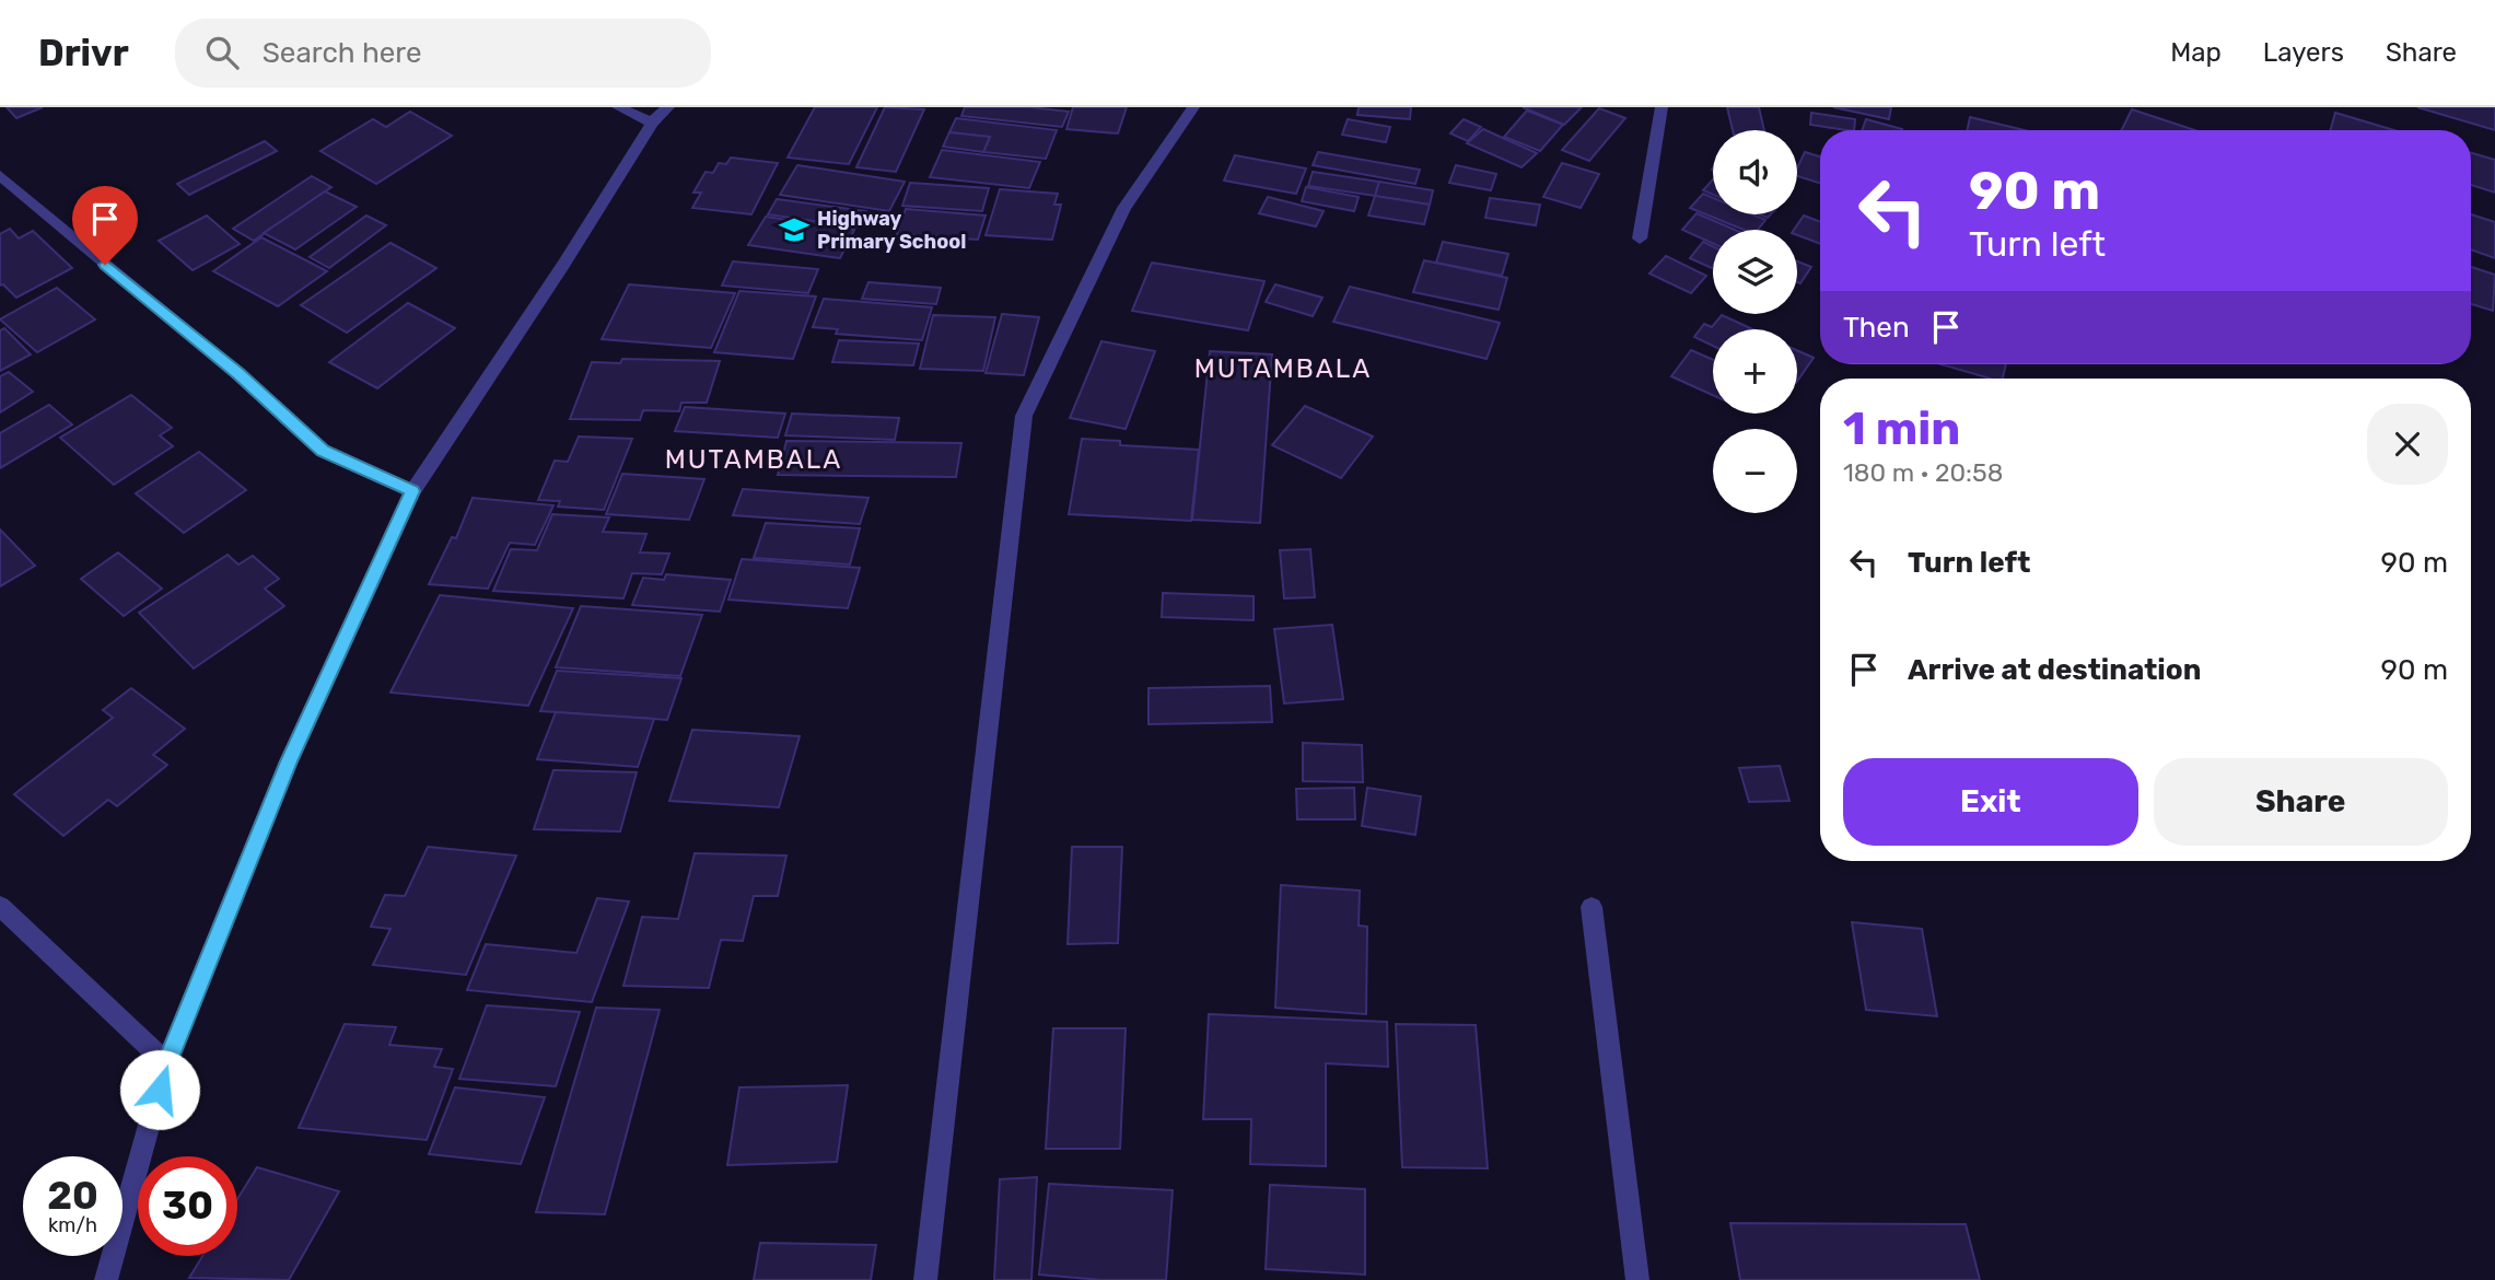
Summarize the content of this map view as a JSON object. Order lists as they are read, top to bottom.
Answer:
{
  "districts": ["MUTAMBALA", "MUTAMBALA"],
  "places": {
    "school or university": ["Highway Primary School"]
  },
  "page": {
    "header": "Drivr",
    "search": "Search here",
    "nav": ["Map", "Layers", "Share"],
    "map_buttons": ["+", "−"],
    "turn": ["90 m", "Turn left"],
    "then": "Then",
    "heading": ["1 min", "180 m · 20:58"],
    "list": [
      {
        "name": "Turn left",
        "value": "90 m"
      },
      {
        "name": "Arrive at destination",
        "value": "90 m"
      }
    ],
    "buttons": ["Exit", "Share"],
    "speed": "20 km/h",
    "limit": "30"
  }
}
